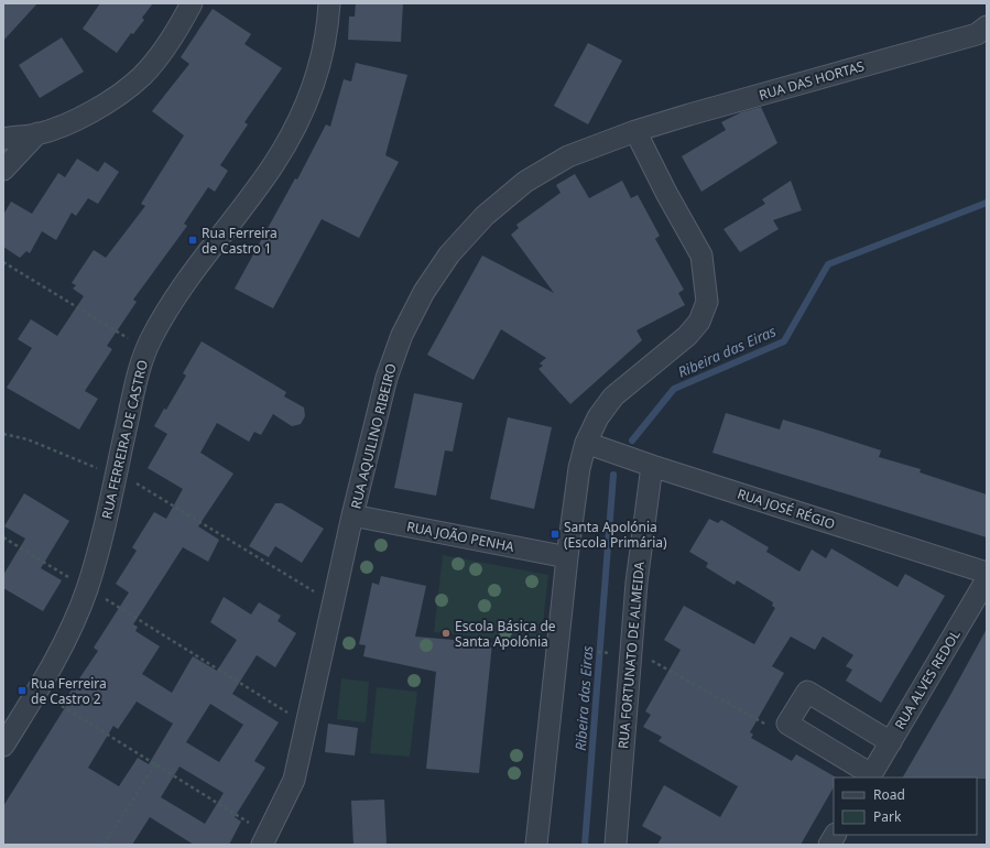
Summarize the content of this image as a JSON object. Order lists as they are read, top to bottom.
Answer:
{
  "streets": {
    "street": [
      "RUA DAS HORTAS",
      "RUA AQUILINO RIBEIRO",
      "RUA FERREIRA DE CASTRO",
      "RUA JOSÉ RÉGIO",
      "RUA JOÃO PENHA",
      "RUA FORTUNATO DE ALMEIDA",
      "RUA ALVES REDOL"
    ]
  },
  "crossings": [
    ["RUA DAS HORTAS", "RUA AQUILINO RIBEIRO"],
    ["RUA AQUILINO RIBEIRO", "RUA JOÃO PENHA"],
    ["RUA JOSÉ RÉGIO", "RUA FORTUNATO DE ALMEIDA"]
  ],
  "water": ["Ribeira das Eiras"],
  "places": {
    "transit": ["Rua Ferreira de Castro 1", "Santa Apolónia (Escola Primária)", "Rua Ferreira de Castro 2"],
    "other": ["Escola Básica de Santa Apolónia"]
  },
  "legend": ["Road", "Park"]
}
